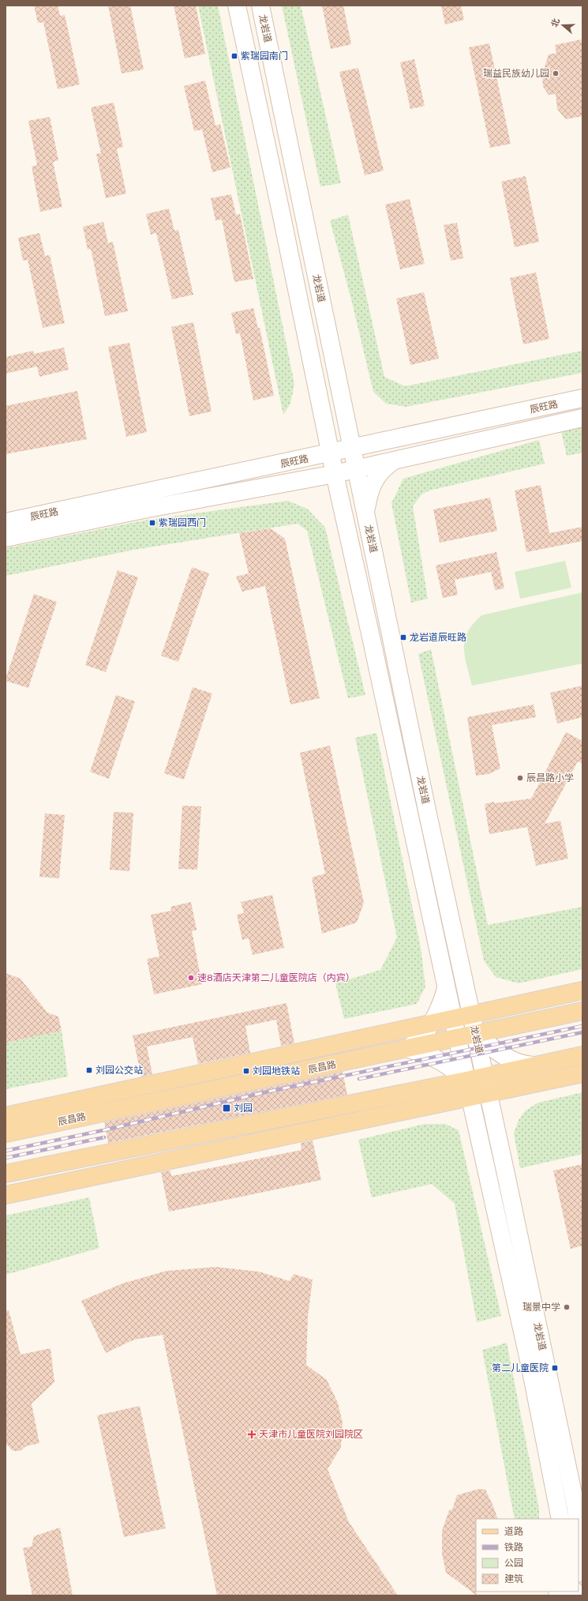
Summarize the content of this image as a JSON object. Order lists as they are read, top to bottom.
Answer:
{
  "streets": {
    "main road": ["龙岩道", "辰旺路", "辰昌路"]
  },
  "crossings": [
    ["龙岩道", "辰旺路"],
    ["龙岩道", "辰昌路"]
  ],
  "places": {
    "transit": [
      "紫瑞园南门",
      "紫瑞园西门",
      "龙岩道辰旺路",
      "刘园公交站",
      "刘园地铁站",
      "刘园",
      "第二儿童医院"
    ],
    "other": [
      "瑞益民族幼儿园",
      "辰昌路小学",
      "速8酒店天津第二儿童医院店（内宾）",
      "瑞景中学"
    ],
    "health": ["天津市儿童医院刘园院区"]
  },
  "legend": [
    "道路",
    "铁路",
    "公园",
    "建筑"
  ],
  "north": "left"
}
